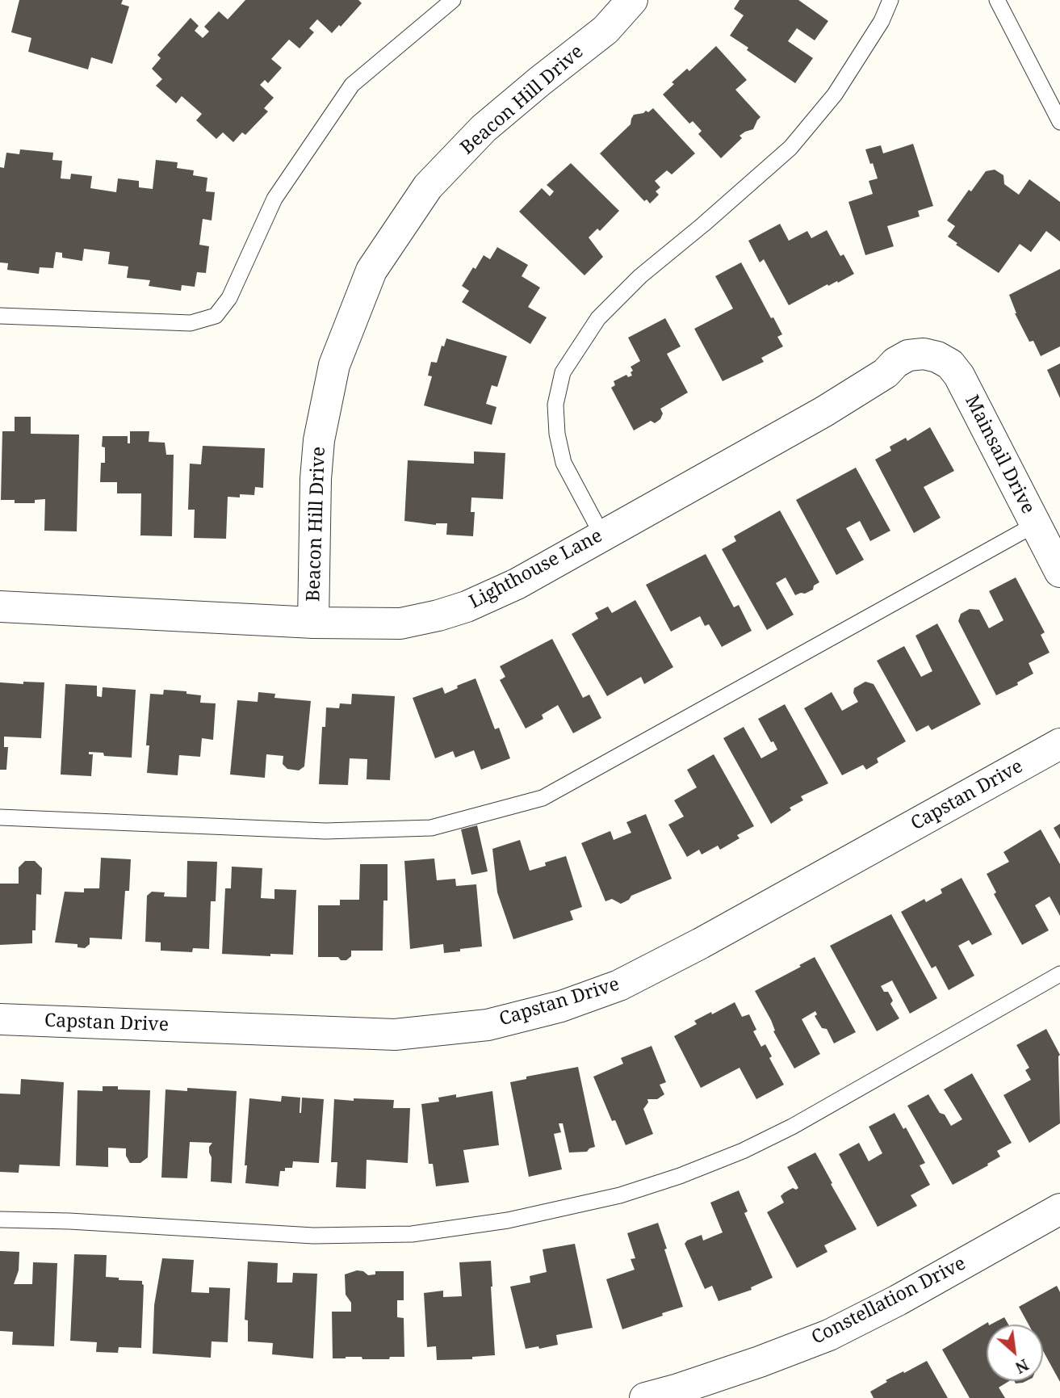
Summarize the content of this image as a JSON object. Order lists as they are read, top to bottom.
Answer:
{
  "streets": {
    "street": [
      "Beacon Hill Drive",
      "Mainsail Drive",
      "Lighthouse Lane",
      "Capstan Drive",
      "Constellation Drive"
    ]
  },
  "crossings": [
    ["Beacon Hill Drive", "Lighthouse Lane"],
    ["Mainsail Drive", "Lighthouse Lane"]
  ],
  "north": "bottom right"
}
